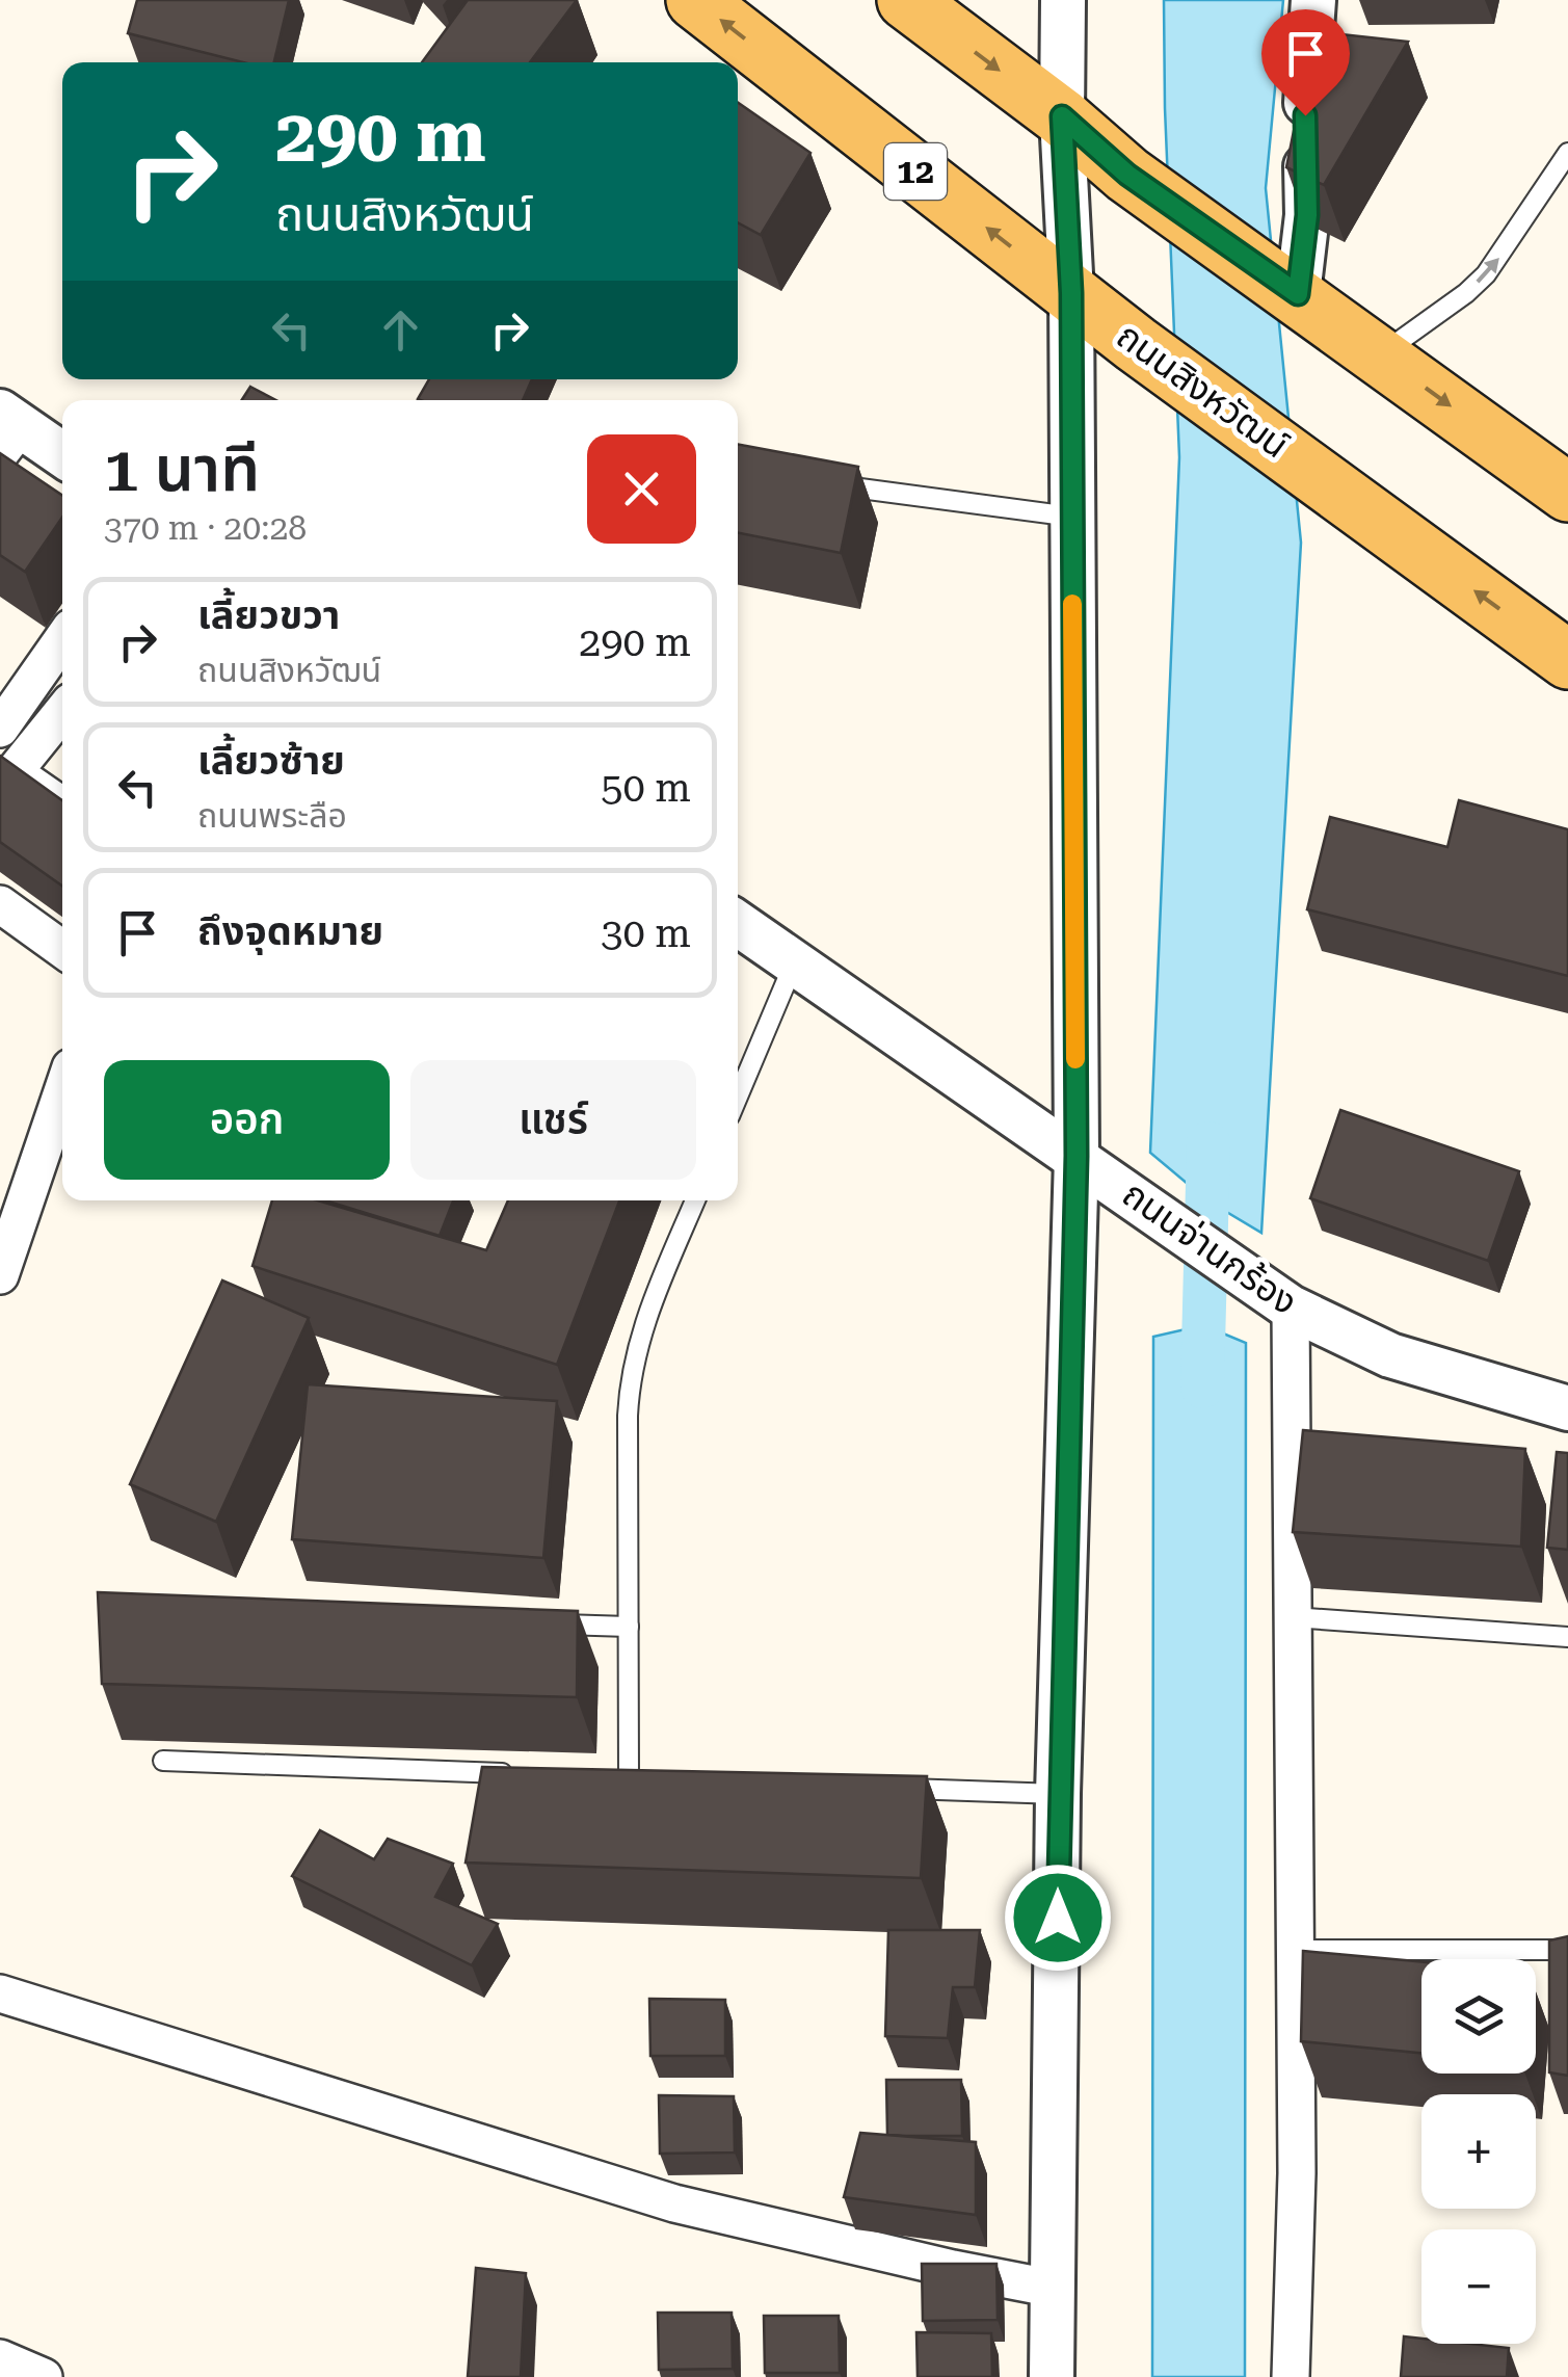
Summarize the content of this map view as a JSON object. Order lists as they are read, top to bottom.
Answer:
{
  "streets": {
    "main road": ["12", "ถนนสิงหวัฒน์"],
    "street": ["ถนนจ่านกร้อง"]
  },
  "page": {
    "turn": ["290 m", "ถนนสิงหวัฒน์"],
    "heading": ["1 นาที", "370 m · 20:28"],
    "list": [
      {
        "name": "เลี้ยวขวา",
        "note": "ถนนสิงหวัฒน์",
        "value": "290 m"
      },
      {
        "name": "เลี้ยวซ้าย",
        "note": "ถนนพระลือ",
        "value": "50 m"
      },
      {
        "name": "ถึงจุดหมาย",
        "value": "30 m"
      }
    ],
    "buttons": ["ออก", "แชร์"],
    "map_buttons": ["+", "−"]
  }
}
